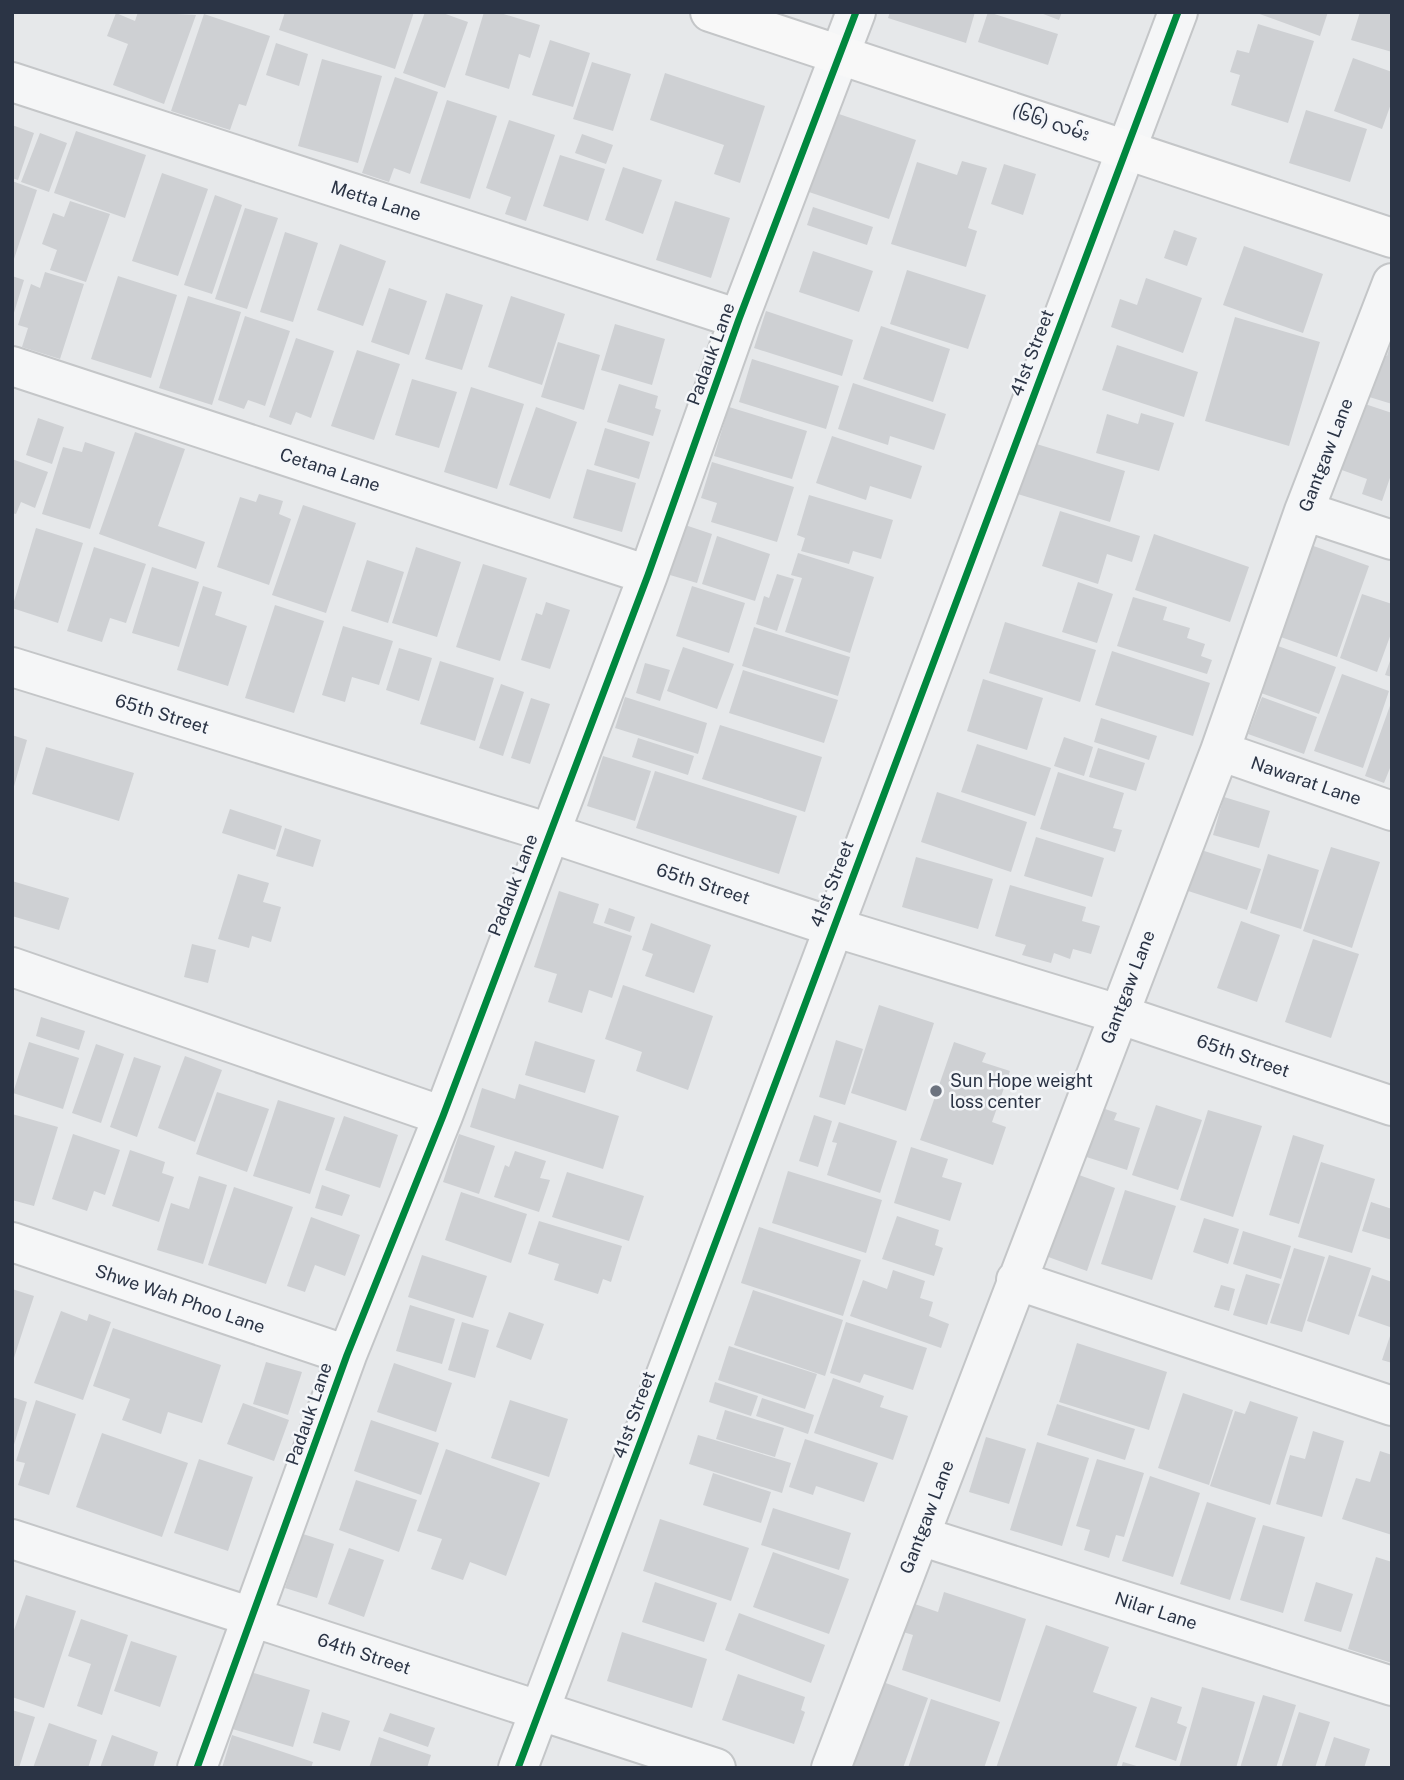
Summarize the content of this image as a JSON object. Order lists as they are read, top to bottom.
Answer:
{
  "streets": {
    "street": [
      "(၆၆) လမ်း",
      "Metta Lane",
      "41st Street",
      "Padauk Lane",
      "Gantgaw Lane",
      "Cetana Lane",
      "65th Street",
      "Nawarat Lane",
      "Shwe Wah Phoo Lane",
      "Nilar Lane",
      "64th Street"
    ]
  },
  "crossings": [
    ["(၆၆) လမ်း", "41st Street"],
    ["(၆၆) လမ်း", "Padauk Lane"],
    ["Metta Lane", "Padauk Lane"],
    ["41st Street", "65th Street"],
    ["41st Street", "64th Street"],
    ["Padauk Lane", "Cetana Lane"],
    ["Padauk Lane", "65th Street"],
    ["Padauk Lane", "Shwe Wah Phoo Lane"],
    ["Padauk Lane", "64th Street"],
    ["Gantgaw Lane", "65th Street"],
    ["Gantgaw Lane", "Nawarat Lane"],
    ["Gantgaw Lane", "Nilar Lane"]
  ],
  "places": ["Sun Hope weight loss center"]
}
